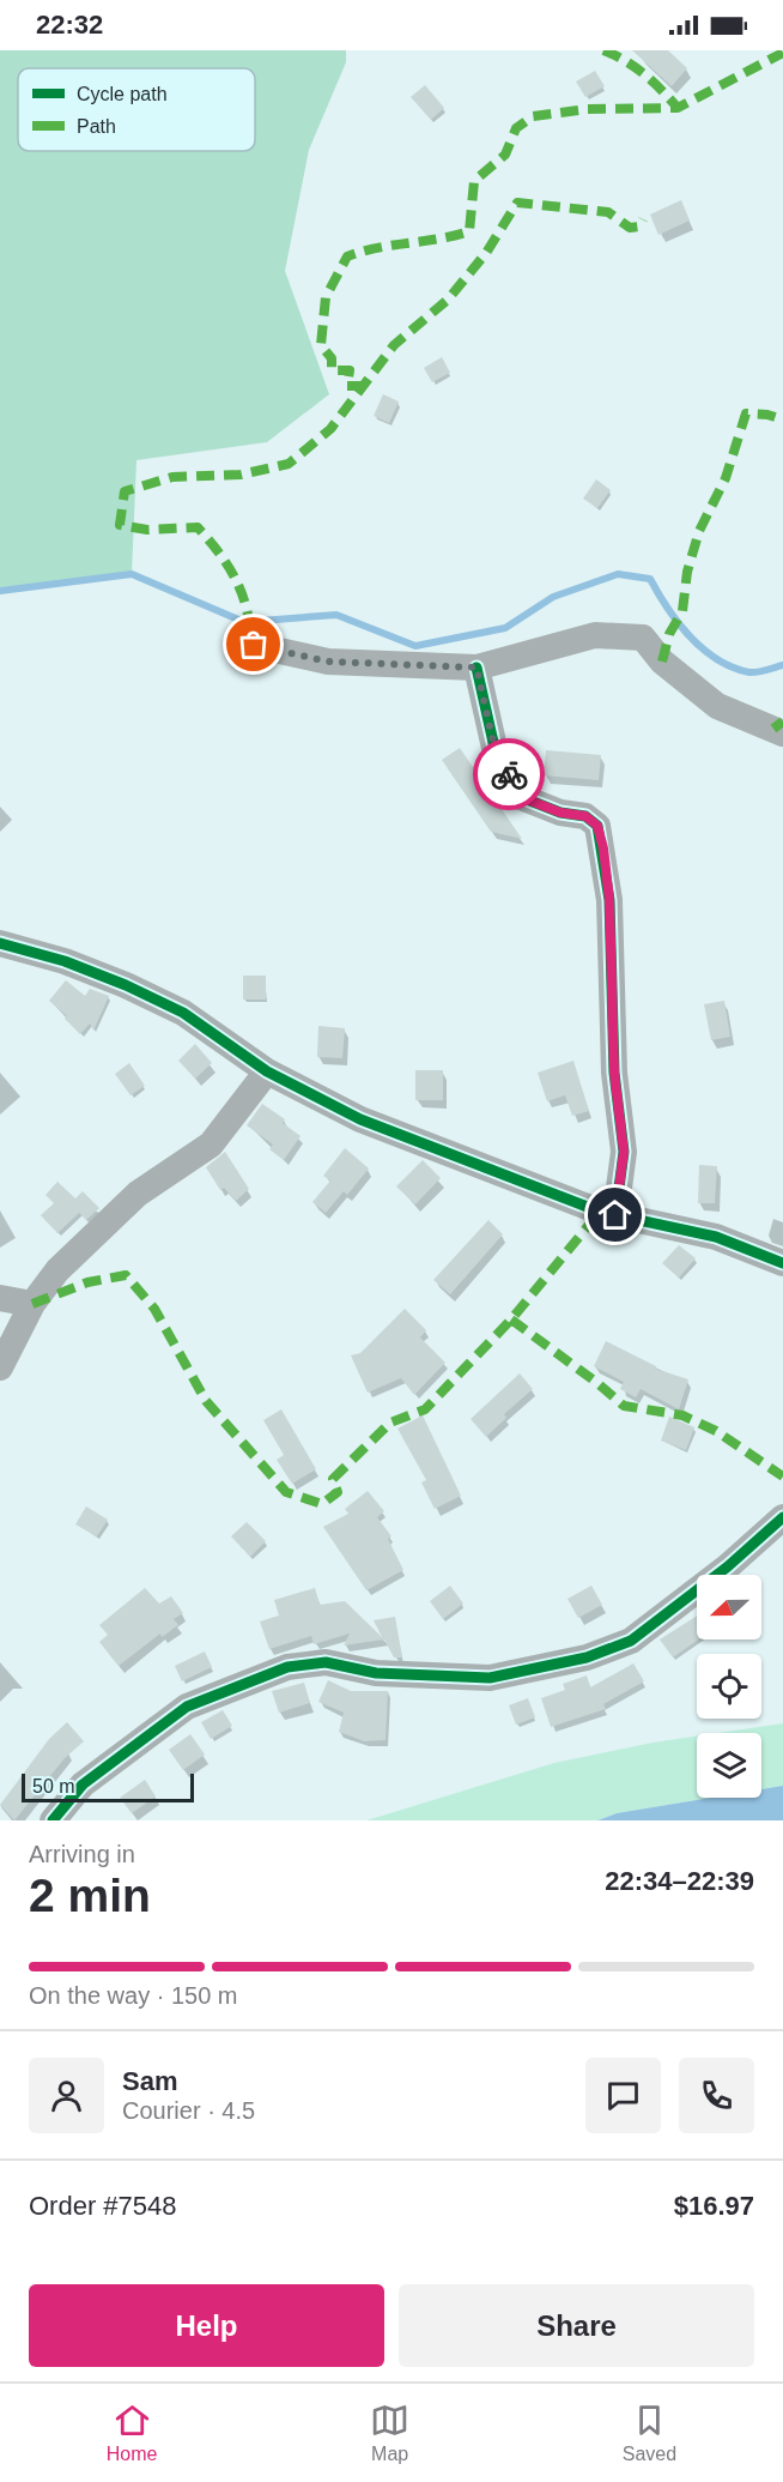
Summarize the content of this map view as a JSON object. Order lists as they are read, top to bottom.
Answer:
{
  "legend": ["Cycle path", "Path"],
  "scale_bar": "50 m",
  "north": "left",
  "page": {
    "status": "22:32",
    "scale": "50 m",
    "heading": ["2 min", "Arriving in", "22:34–22:39"],
    "panel": [
      "Sam",
      "Courier · 4.5",
      "Order #7548",
      "$16.97"
    ],
    "bar": "On the way · 150 m",
    "buttons": ["Help", "Share"],
    "tabs": ["Home", "Map", "Saved"]
  }
}
